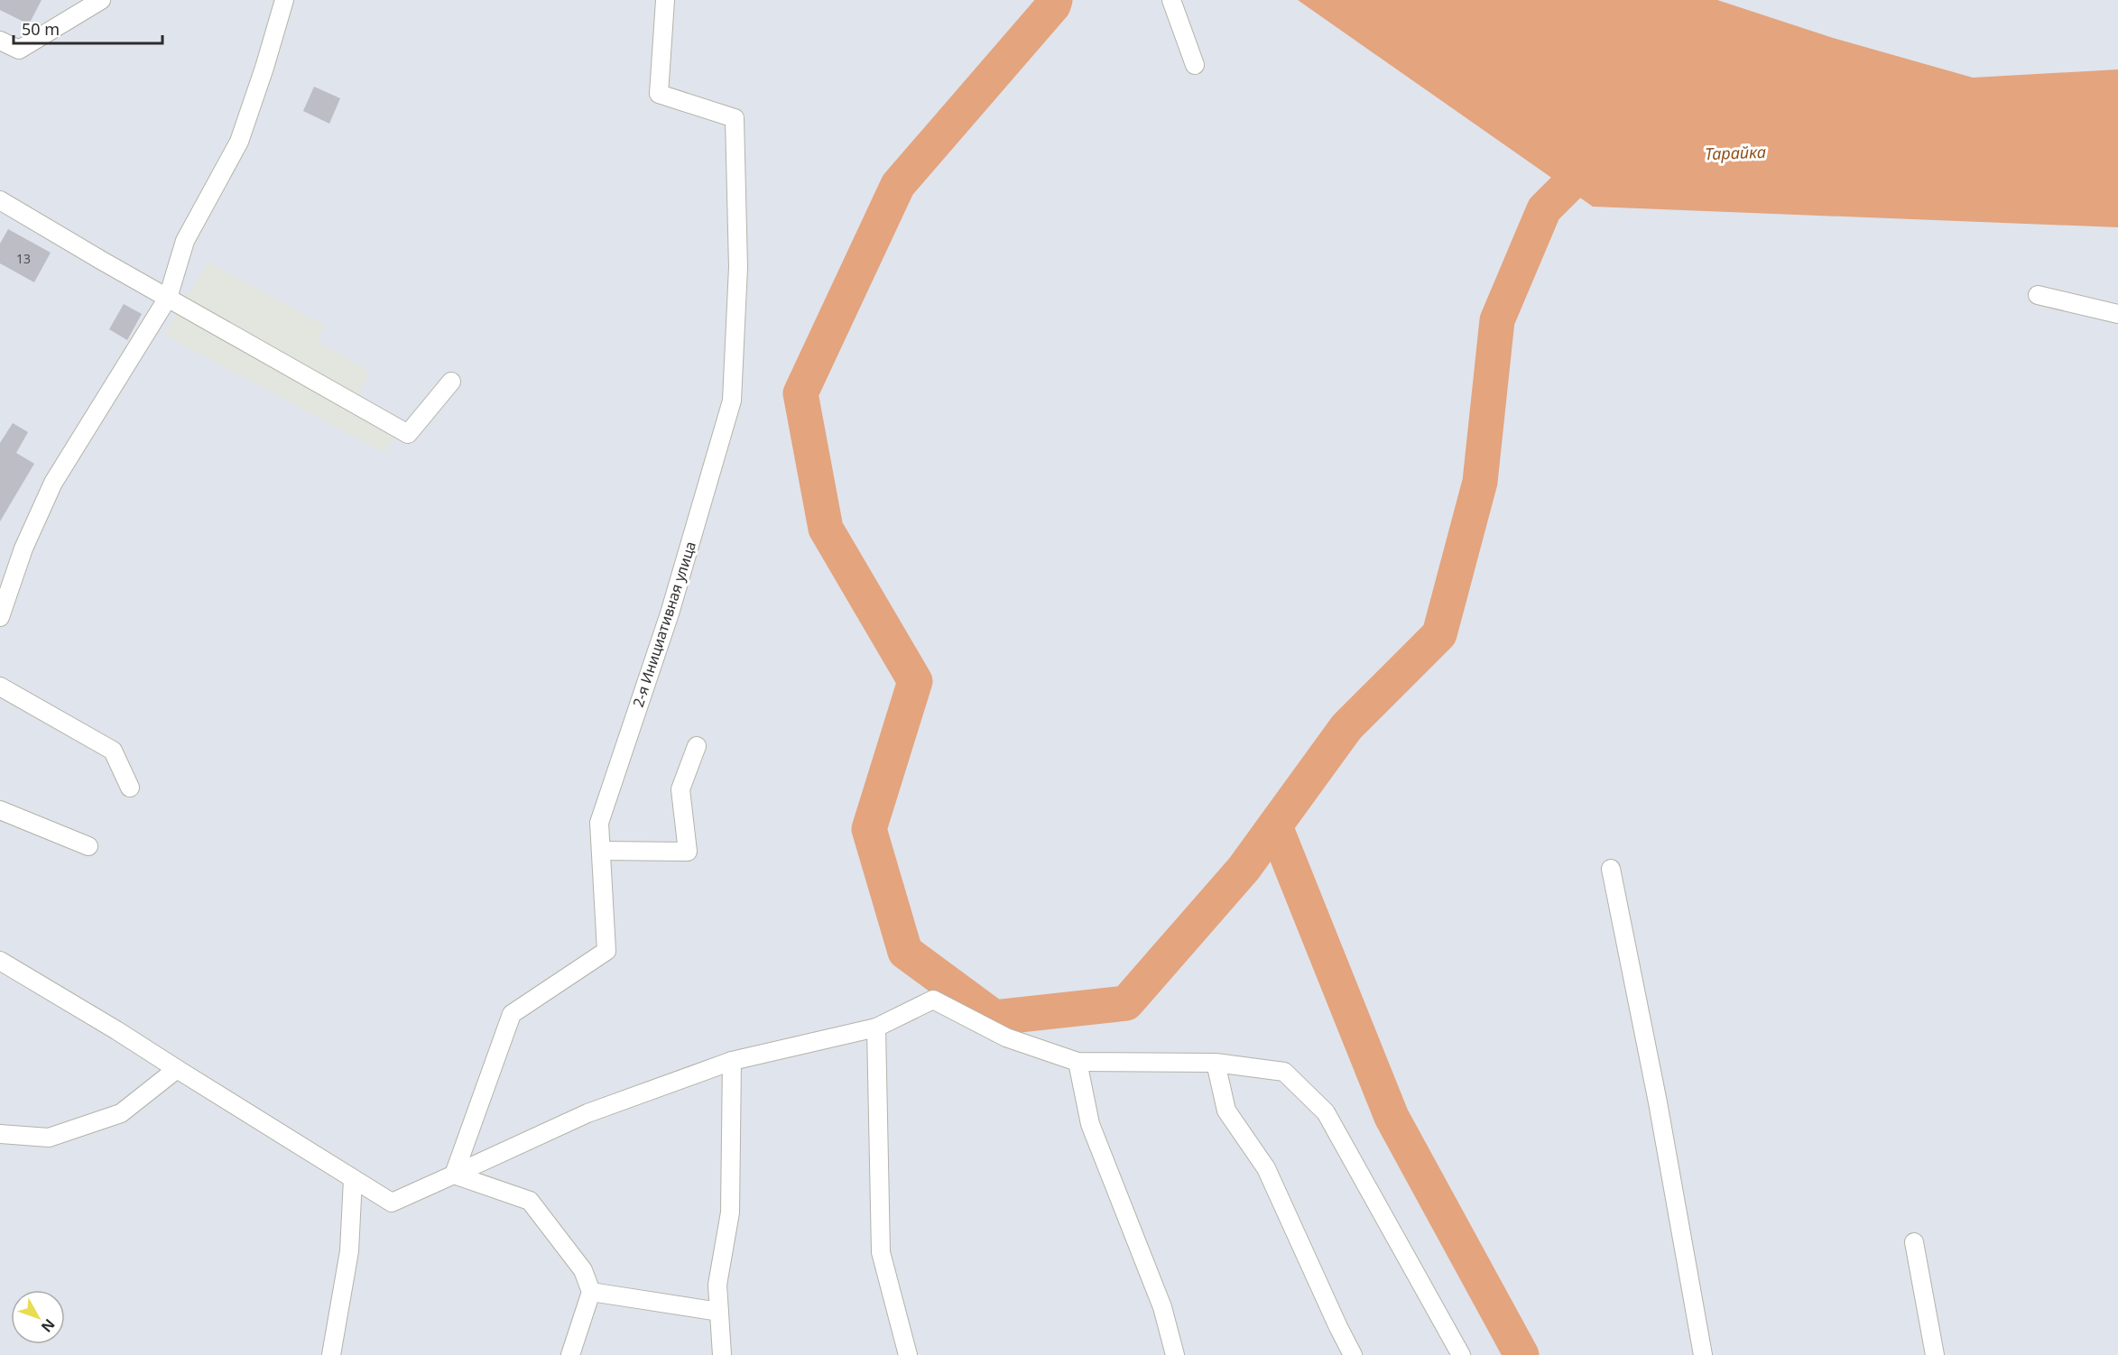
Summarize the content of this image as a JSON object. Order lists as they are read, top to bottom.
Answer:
{
  "streets": {
    "street": ["2-я Инициативная улица"]
  },
  "water": ["Тарайка"],
  "house_numbers": ["13"],
  "scale_bar": "50 m",
  "north": "bottom right"
}
